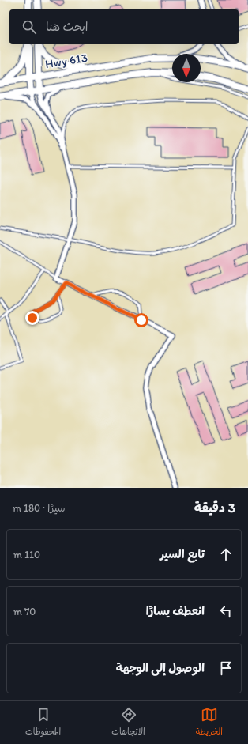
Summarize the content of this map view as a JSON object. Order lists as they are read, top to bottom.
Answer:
{
  "streets": {
    "main road": ["Hwy 613"]
  },
  "north": "bottom",
  "page": {
    "search": "ابحث هنا",
    "heading": ["3 دقيقة", "سيرًا · 180 m"],
    "list": [
      ["تابع السير", "110 m"],
      ["انعطف يسارًا", "70 m"],
      "الوصول إلى الوجهة"
    ],
    "nav": ["الخريطة", "الاتجاهات", "المحفوظات"]
  }
}
